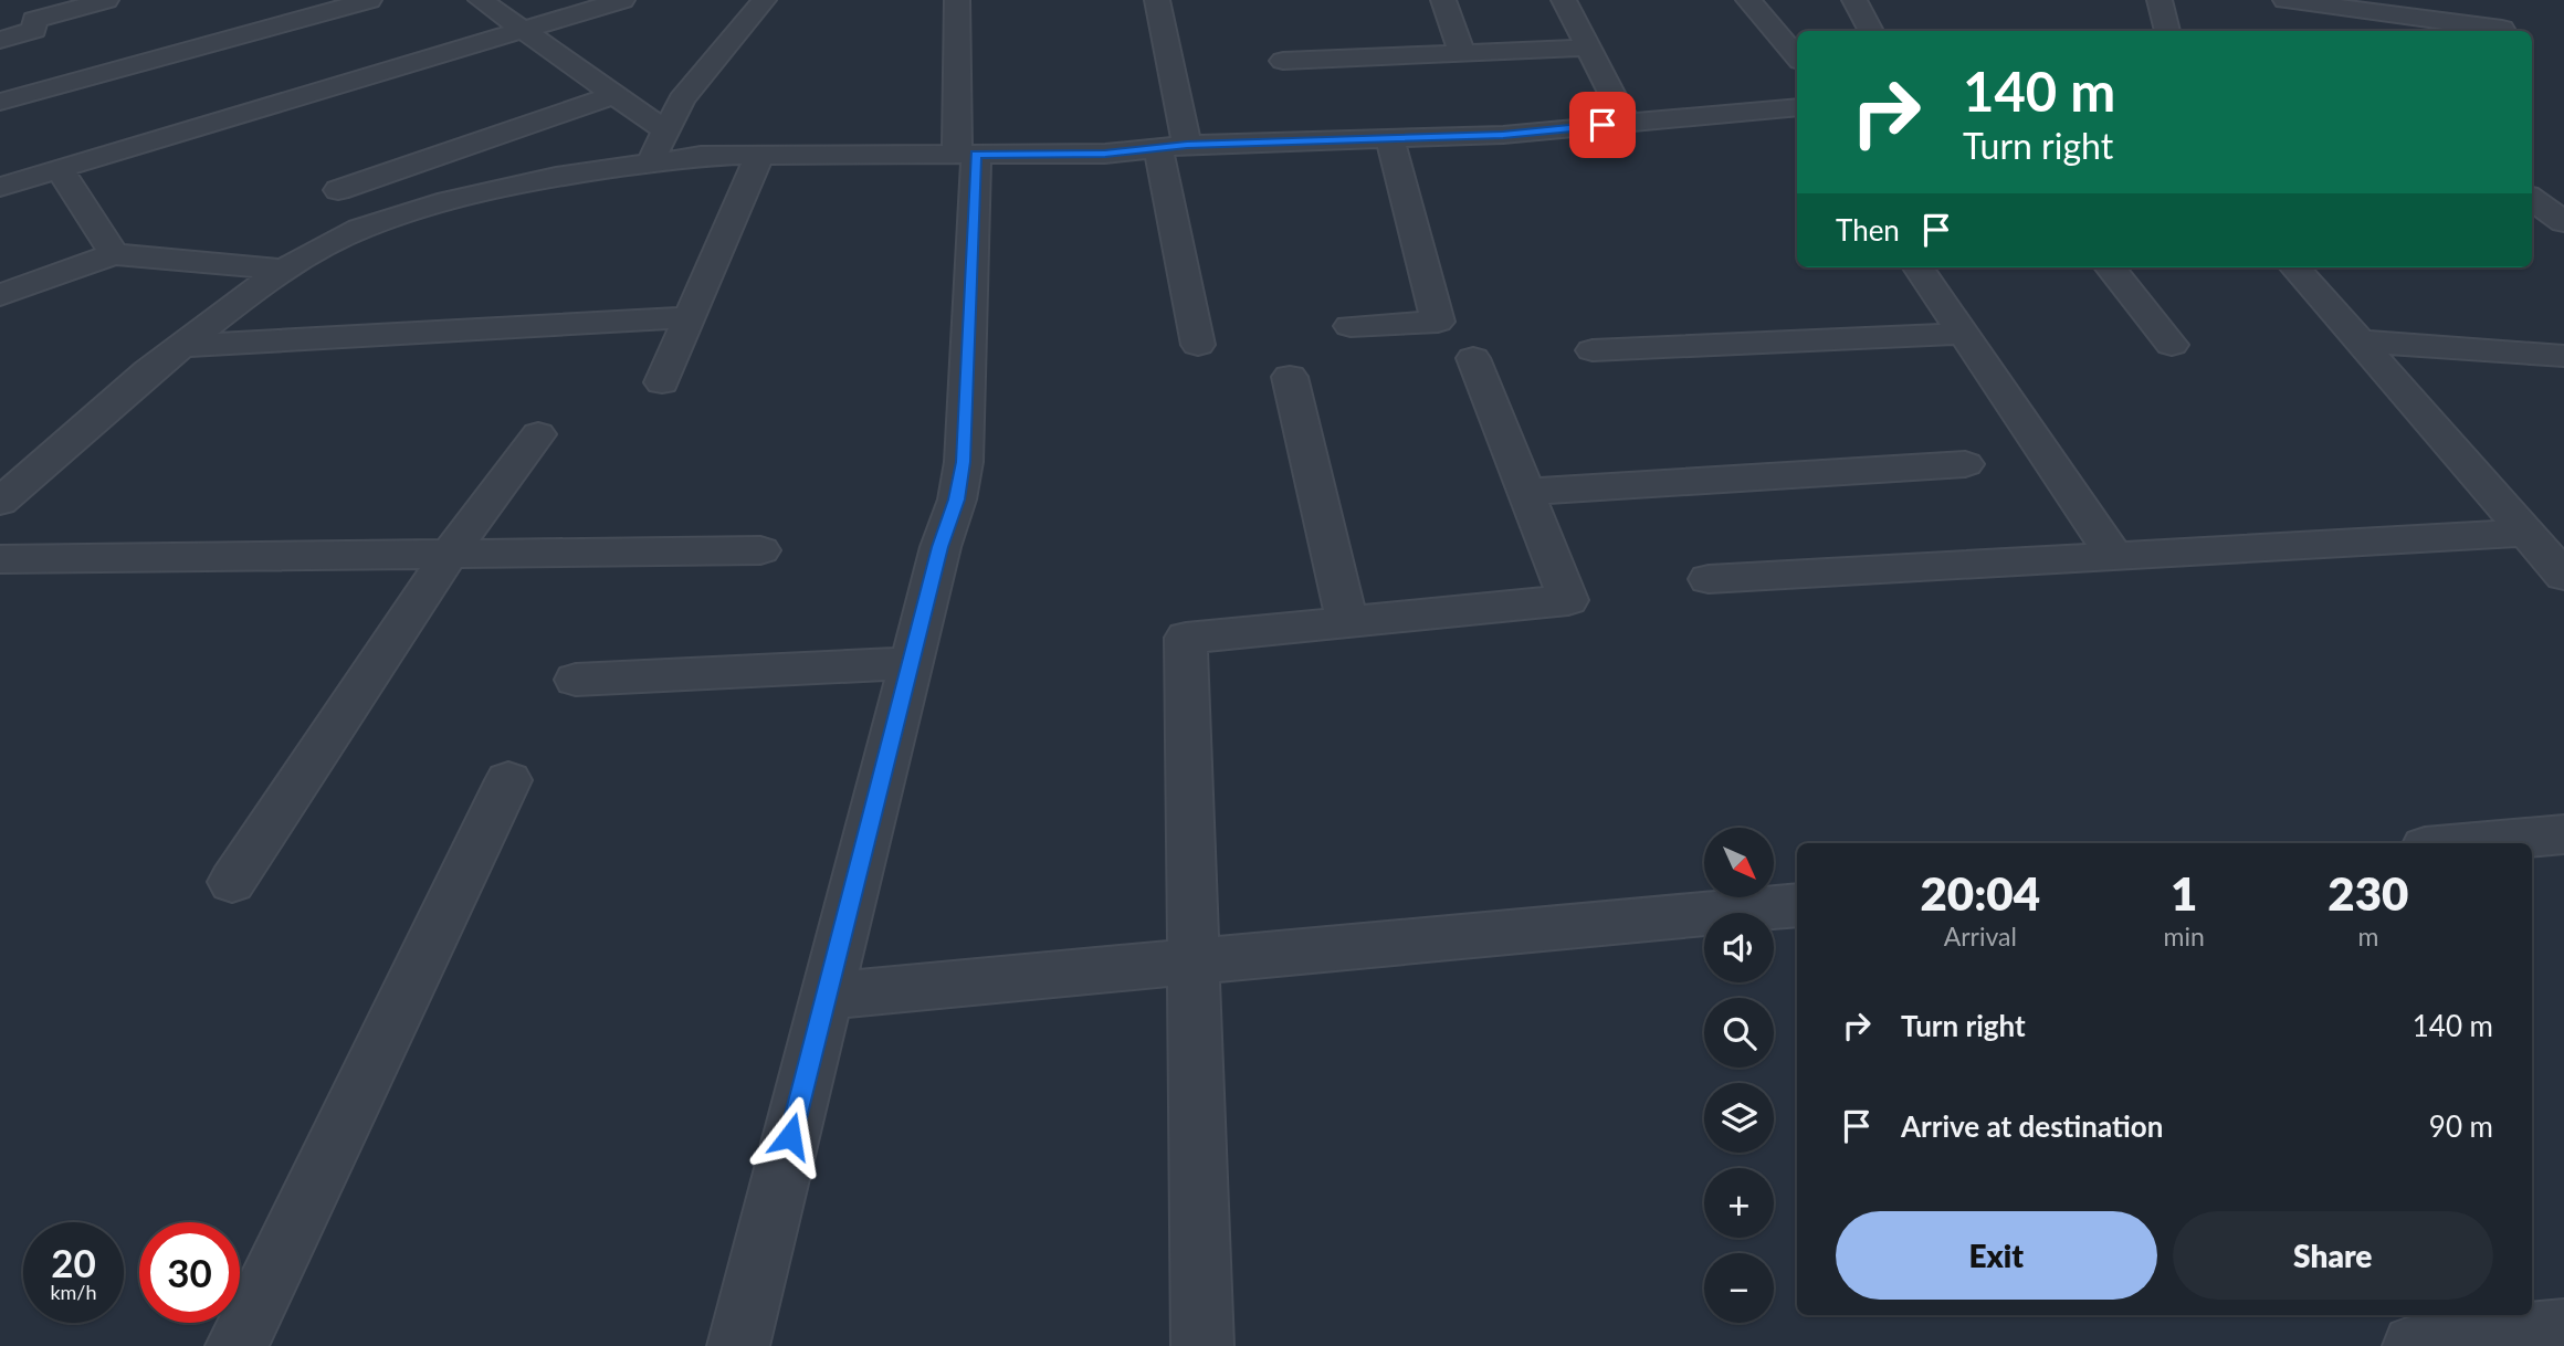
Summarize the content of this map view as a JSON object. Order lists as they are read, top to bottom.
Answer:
{
  "north": "bottom right",
  "page": {
    "turn": ["140 m", "Turn right"],
    "then": "Then",
    "map_buttons": ["+", "−"],
    "eta": [
      "20:04",
      "Arrival",
      "1",
      "min",
      "230",
      "m"
    ],
    "list": [
      {
        "name": "Turn right",
        "value": "140 m"
      },
      {
        "name": "Arrive at destination",
        "value": "90 m"
      }
    ],
    "buttons": ["Exit", "Share"],
    "speed": "20 km/h",
    "limit": "30"
  }
}
